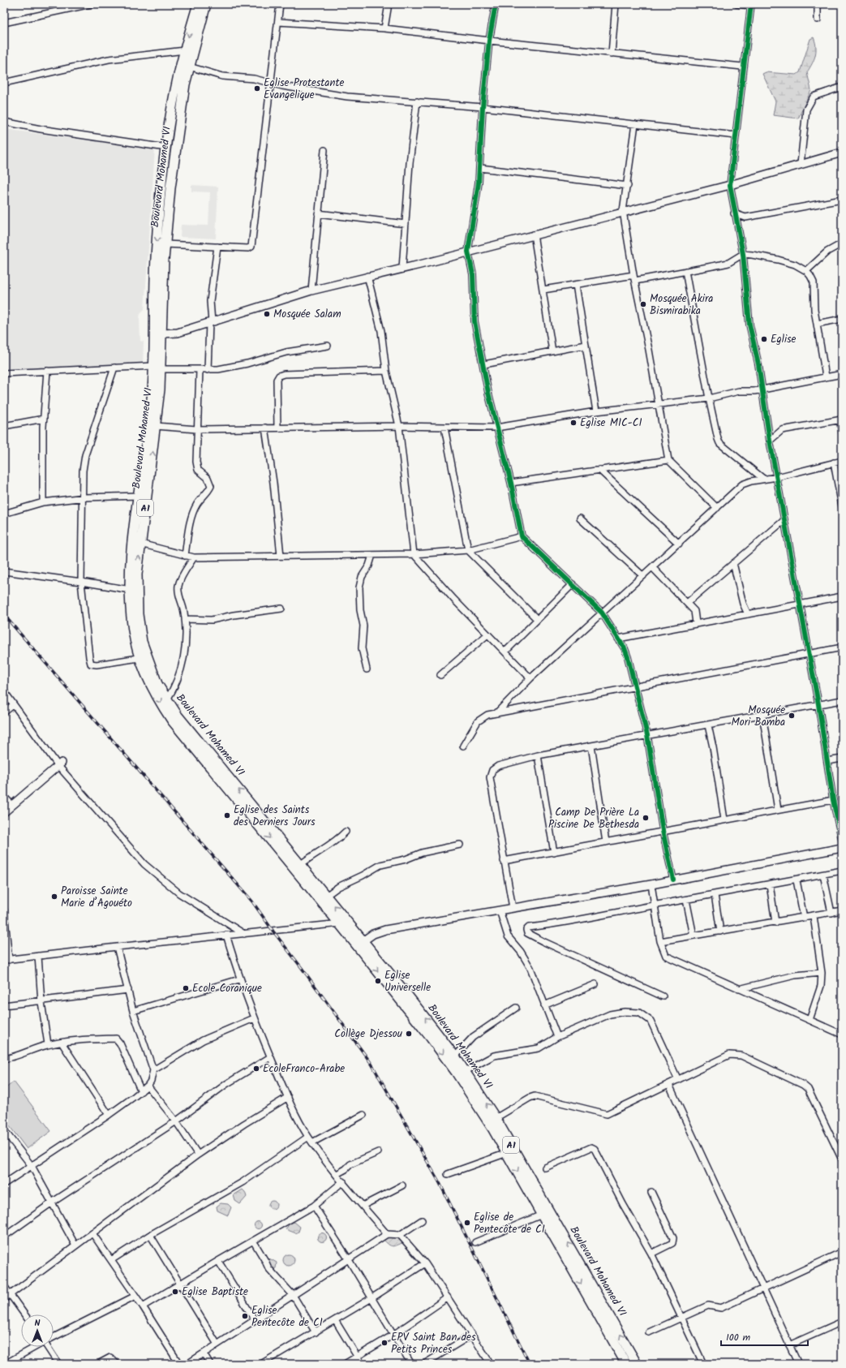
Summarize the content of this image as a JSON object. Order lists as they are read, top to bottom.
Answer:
{
  "streets": {
    "main road": ["Boulevard Mohamed VI", "A1"]
  },
  "places": [
    "Eglise Protestante Evangelique",
    "Mosquée Akira Bismirabika",
    "Mosquée Salam",
    "Eglise",
    "Eglise MIC-CI",
    "Mosquée Mori Bamba",
    "Eglise des Saints des Derniers Jours",
    "Camp De Prière La Piscine De Bethesda",
    "Paroisse Sainte Marie d’Agouéto",
    "Eglise Universelle",
    "Ecole Coranique",
    "Collège Djessou",
    "EcoleFranco-Arabe",
    "Eglise de Pentecôte de CI",
    "Eglise Baptiste",
    "Eglise Pentecôte de CI",
    "EPV Saint Ban des Petits Princes"
  ],
  "scale_bar": "100 m",
  "north": "top"
}
